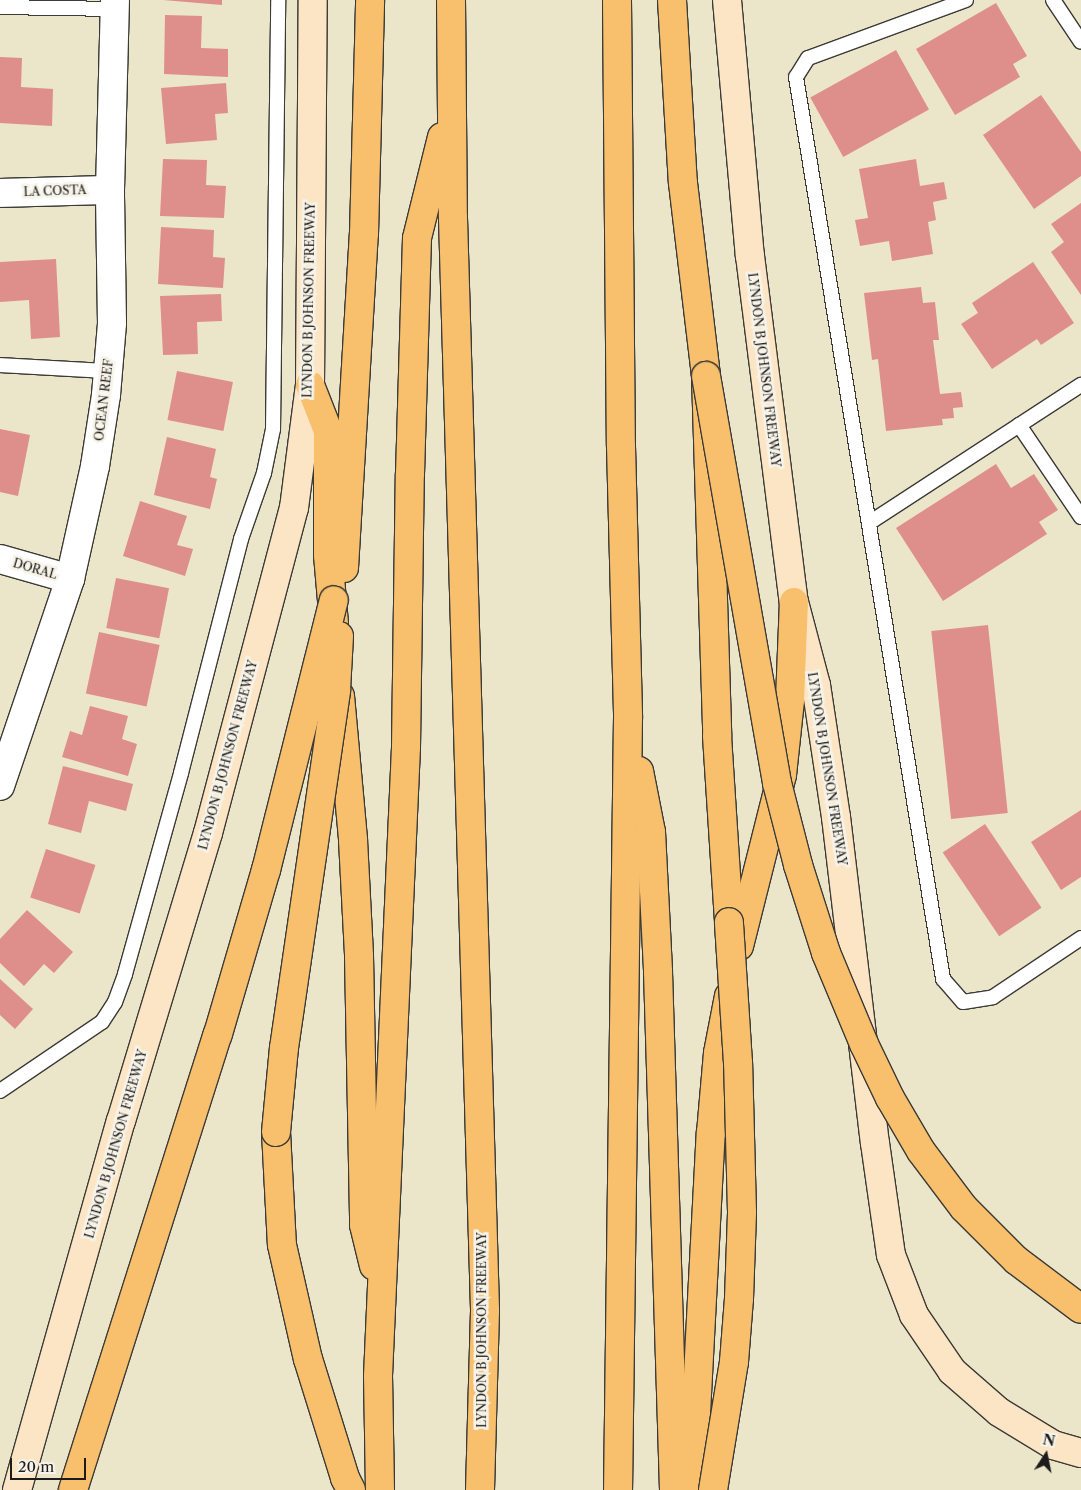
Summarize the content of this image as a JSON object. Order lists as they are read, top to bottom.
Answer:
{
  "streets": {
    "highway": ["LYNDON B JOHNSON FREEWAY"],
    "street": ["LA COSTA", "OCEAN REEF", "DORAL"]
  },
  "crossings": [
    ["LA COSTA", "OCEAN REEF"],
    ["OCEAN REEF", "DORAL"]
  ],
  "scale_bar": "20 m",
  "north": "top"
}
